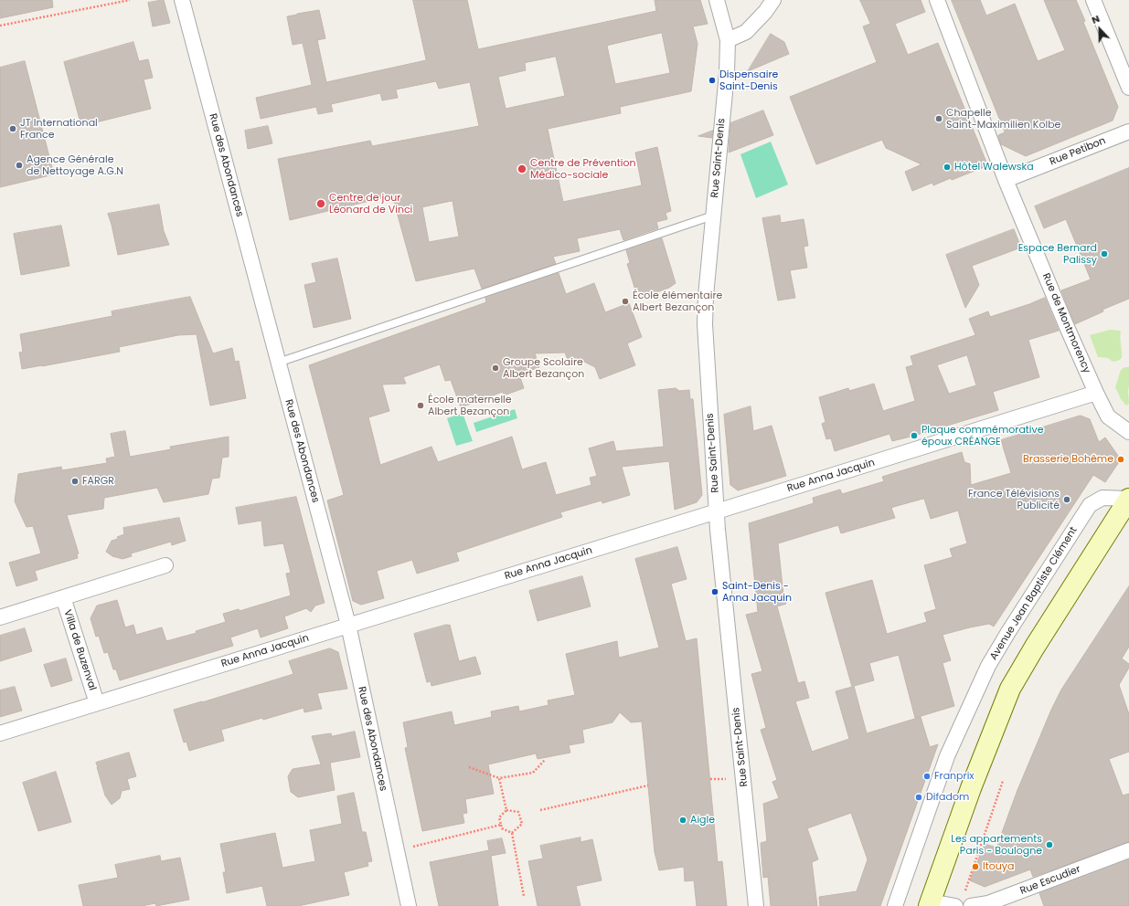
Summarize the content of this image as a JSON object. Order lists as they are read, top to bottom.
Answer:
{
  "streets": {
    "main road": ["Avenue Jean Baptiste Clément"],
    "street": [
      "Rue Petibon",
      "Rue Saint-Denis",
      "Rue des Abondances",
      "Rue de Montmorency",
      "Rue Anna Jacquin",
      "Villa de Buzenval",
      "Rue Escudier"
    ]
  },
  "crossings": [
    ["Rue Petibon", "Rue de Montmorency"],
    ["Rue Saint-Denis", "Rue Anna Jacquin"],
    ["Rue des Abondances", "Rue Anna Jacquin"],
    ["Rue de Montmorency", "Rue Anna Jacquin"],
    ["Rue Anna Jacquin", "Villa de Buzenval"]
  ],
  "places": [
    "Dispensaire Saint-Denis",
    "Chapelle Saint-Maximilien Kolbe",
    "JT International France",
    "Agence Générale de Nettoyage A.G.N",
    "Hôtel Walewska",
    "Centre de Prévention Médico-sociale",
    "Centre de jour Léonard de Vinci",
    "Espace Bernard Palissy",
    "École élémentaire Albert Bezançon",
    "Groupe Scolaire Albert Bezançon",
    "École maternelle Albert Bezançon",
    "Plaque commémorative époux CRÉANGE",
    "Brasserie Bohême",
    "FARGR",
    "France Télévisions Publicité",
    "Saint-Denis - Anna Jacquin",
    "Franprix",
    "Difadom",
    "Aigle",
    "Les appartements Paris - Boulogne",
    "Itouya"
  ],
  "north": "top"
}
